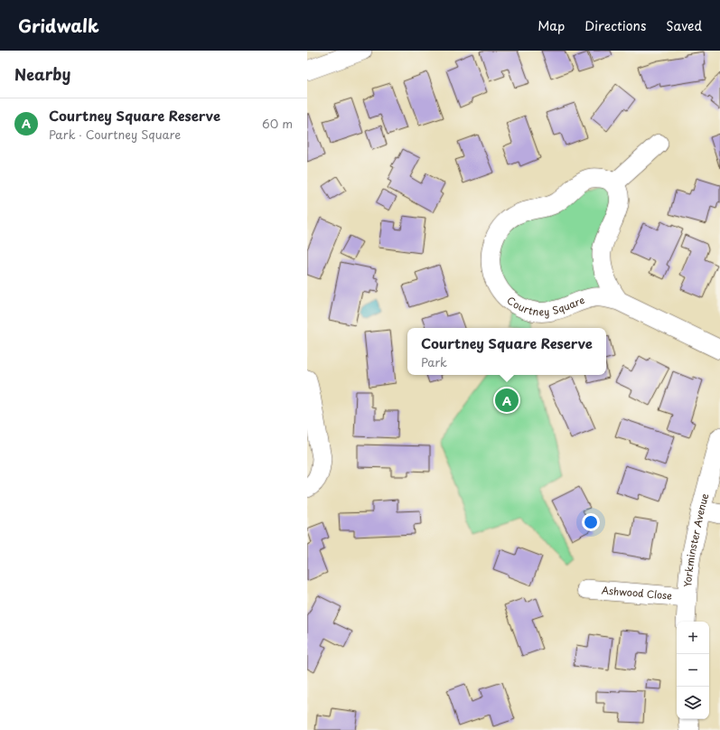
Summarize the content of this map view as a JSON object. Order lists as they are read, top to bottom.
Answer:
{
  "streets": {
    "street": ["Courtney Square", "Yorkminster Avenue", "Ashwood Close"]
  },
  "crossings": [
    ["Yorkminster Avenue", "Ashwood Close"]
  ],
  "page": {
    "header": "Gridwalk",
    "nav": ["Map", "Directions", "Saved"],
    "heading": "Nearby",
    "list": [
      {
        "mark": "A",
        "name": "Courtney Square Reserve",
        "note": "Park · Courtney Square",
        "value": "60 m"
      }
    ],
    "popup": ["Courtney Square Reserve", "Park"],
    "pins": "A",
    "map_buttons": ["+", "−"]
  }
}
